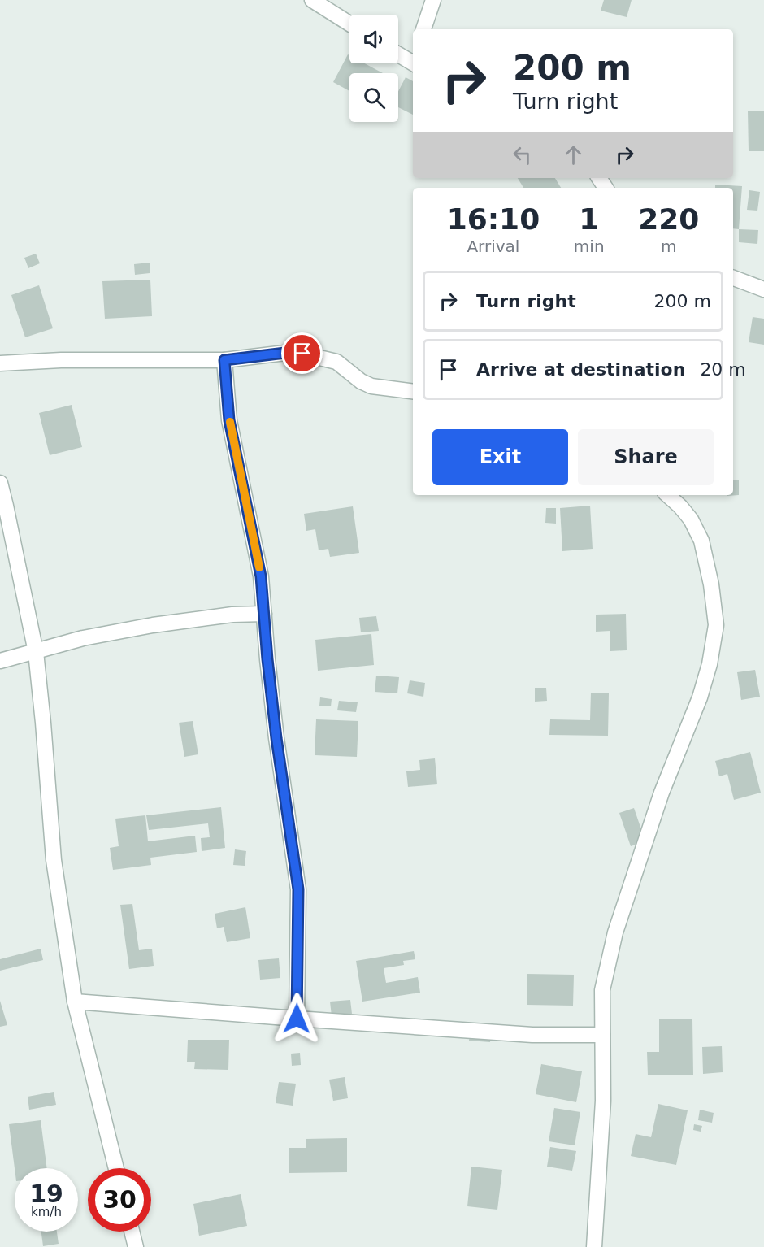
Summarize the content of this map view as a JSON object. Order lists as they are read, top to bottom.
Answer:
{
  "page": {
    "turn": ["200 m", "Turn right"],
    "eta": [
      "16:10",
      "Arrival",
      "1",
      "min",
      "220",
      "m"
    ],
    "list": [
      {
        "name": "Turn right",
        "value": "200 m"
      },
      {
        "name": "Arrive at destination",
        "value": "20 m"
      }
    ],
    "buttons": ["Exit", "Share"],
    "speed": "19 km/h",
    "limit": "30"
  }
}
